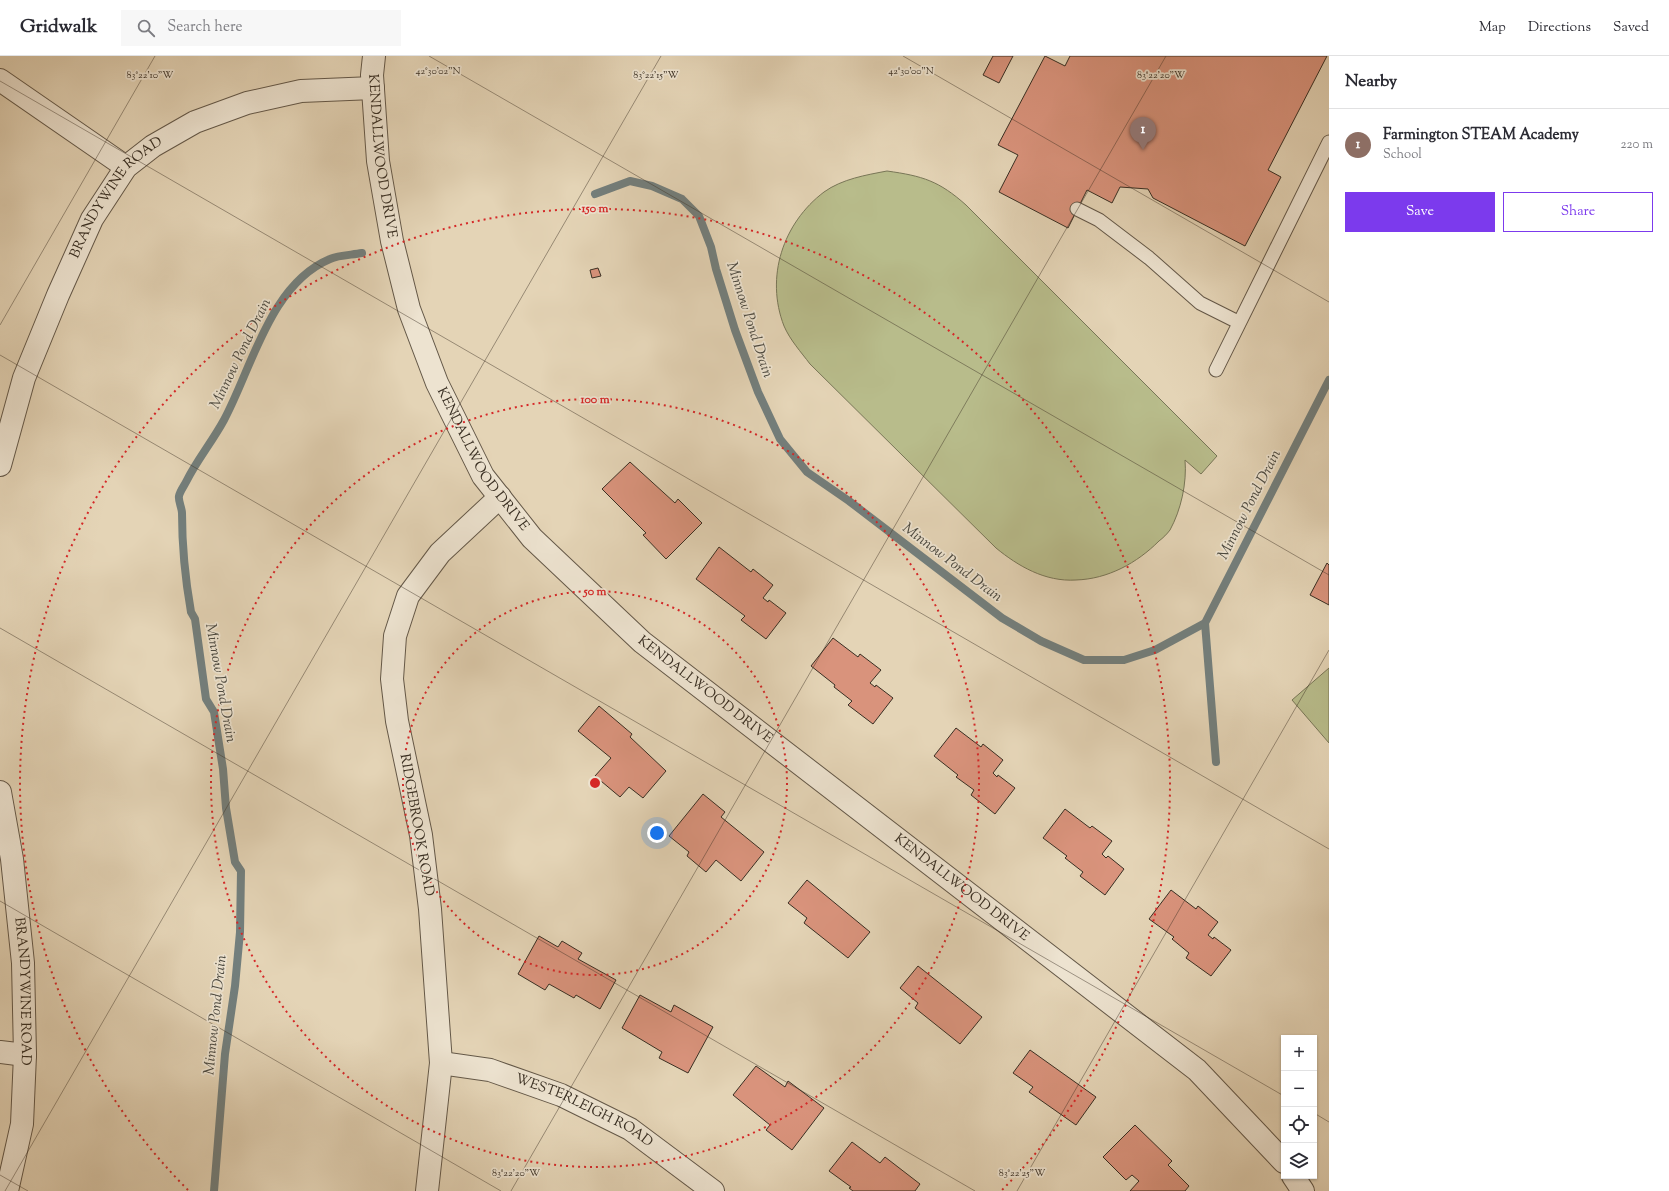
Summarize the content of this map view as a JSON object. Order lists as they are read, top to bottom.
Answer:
{
  "streets": {
    "street": [
      "KENDALLWOOD DRIVE",
      "BRANDYWINE ROAD",
      "RIDGEBROOK ROAD",
      "WESTERLEIGH ROAD"
    ]
  },
  "crossings": [
    ["KENDALLWOOD DRIVE", "BRANDYWINE ROAD"],
    ["KENDALLWOOD DRIVE", "RIDGEBROOK ROAD"],
    ["RIDGEBROOK ROAD", "WESTERLEIGH ROAD"]
  ],
  "water": ["Minnow Pond Drain"],
  "page": {
    "header": "Gridwalk",
    "search": "Search here",
    "nav": ["Map", "Directions", "Saved"],
    "heading": "Nearby",
    "list": [
      {
        "mark": "1",
        "name": "Farmington STEAM Academy",
        "note": "School",
        "value": "220 m"
      }
    ],
    "pins": "1",
    "buttons": ["Save", "Share"],
    "map_buttons": ["+", "−"]
  },
  "coordinates": [
    "42°30'02\"N",
    "42°30'00\"N",
    "83°22'10\"W",
    "83°22'15\"W",
    "83°22'20\"W",
    "83°22'25\"W"
  ],
  "rings": ["150 m", "100 m", "50 m"]
}
